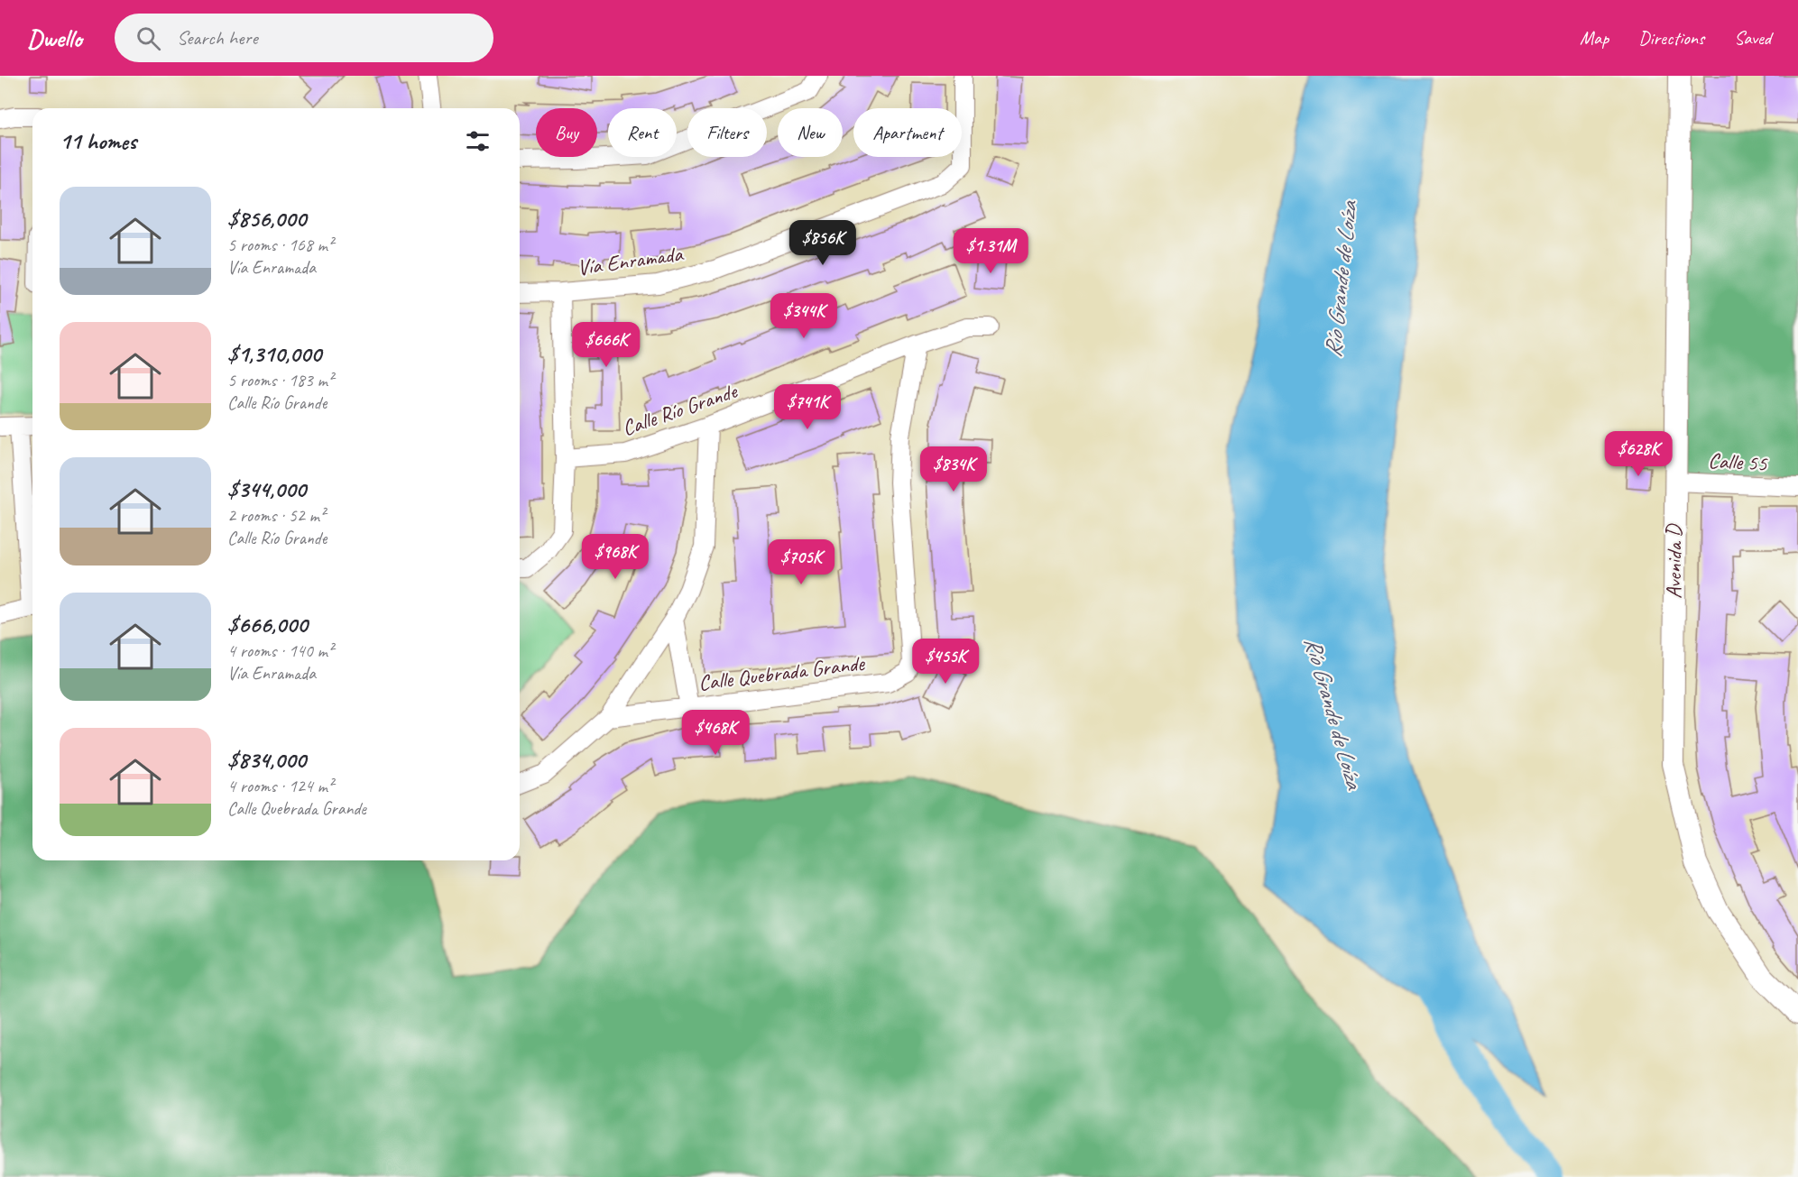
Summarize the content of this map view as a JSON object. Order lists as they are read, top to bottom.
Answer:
{
  "streets": {
    "street": [
      "Vía Enramada",
      "Calle Río Grande",
      "Calle 55",
      "Avenida D",
      "Calle Quebrada Grande"
    ]
  },
  "crossings": [
    ["Calle Río Grande", "Calle Quebrada Grande"],
    ["Calle 55", "Avenida D"]
  ],
  "water": ["Río Grande de Loíza"],
  "page": {
    "header": "Dwello",
    "search": "Search here",
    "nav": ["Map", "Directions", "Saved"],
    "chip": [
      "Buy",
      "Rent",
      "Filters",
      "New",
      "Apartment"
    ],
    "heading": "11 homes",
    "list": [
      {
        "name": "$856,000",
        "note": "5 rooms · 168 m² · Vía Enramada"
      },
      {
        "name": "$1,310,000",
        "note": "5 rooms · 183 m² · Calle Río Grande"
      },
      {
        "name": "$344,000",
        "note": "2 rooms · 52 m² · Calle Río Grande"
      },
      {
        "name": "$666,000",
        "note": "4 rooms · 140 m² · Vía Enramada"
      },
      {
        "name": "$834,000",
        "note": "4 rooms · 124 m² · Calle Quebrada Grande"
      }
    ],
    "price": [
      "$856K",
      "$1.31M",
      "$344K",
      "$666K",
      "$741K",
      "$628K",
      "$834K",
      "$968K",
      "$705K",
      "$455K",
      "$468K"
    ]
  }
}
